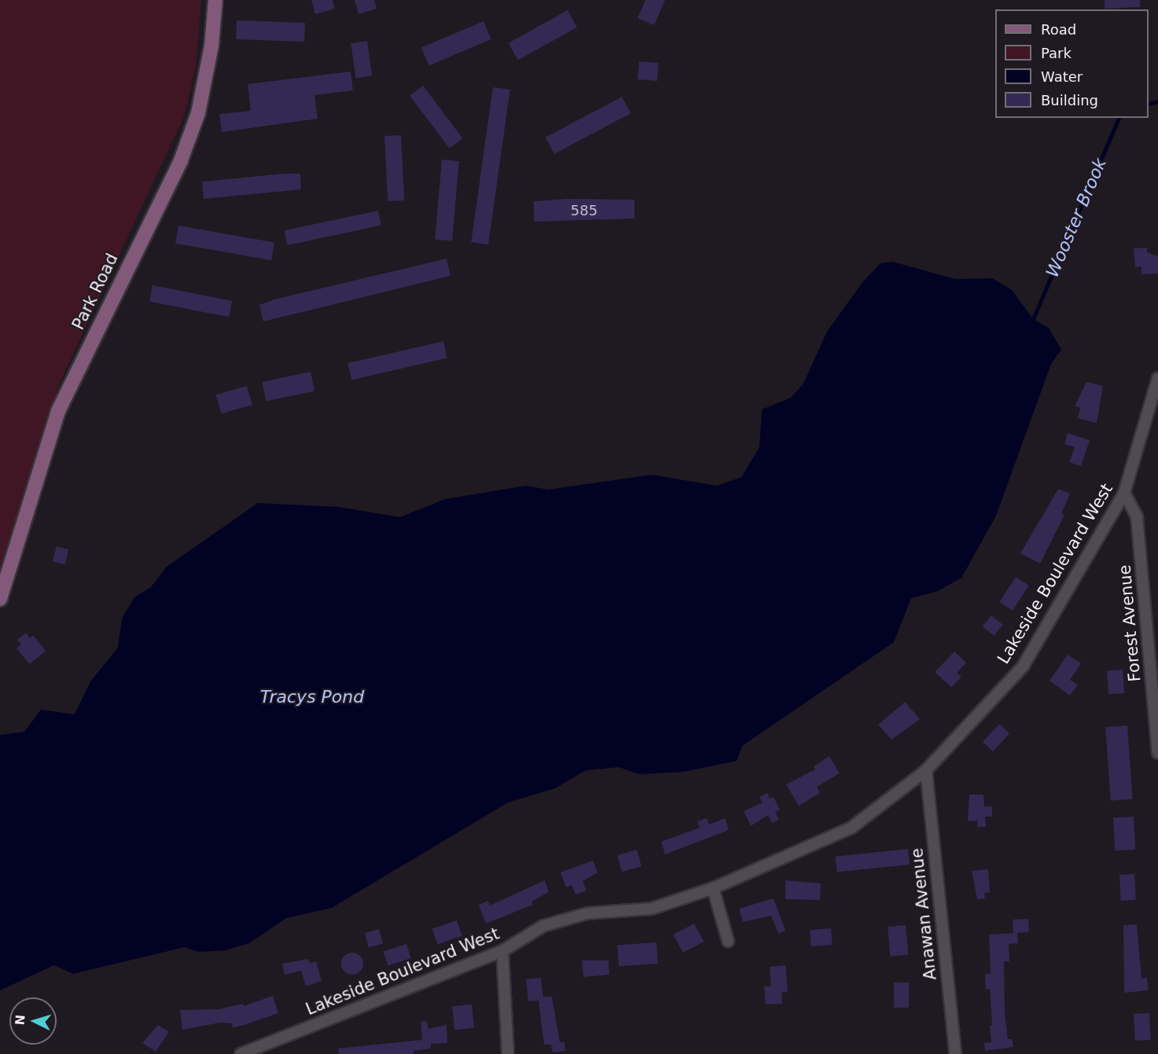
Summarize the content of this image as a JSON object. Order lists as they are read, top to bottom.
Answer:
{
  "streets": {
    "main road": ["Park Road"],
    "street": ["Lakeside Boulevard West", "Forest Avenue", "Anawan Avenue"]
  },
  "crossings": [
    ["Lakeside Boulevard West", "Forest Avenue"],
    ["Lakeside Boulevard West", "Anawan Avenue"]
  ],
  "water": ["Wooster Brook", "Tracys Pond"],
  "house_numbers": ["585"],
  "legend": [
    "Road",
    "Park",
    "Water",
    "Building"
  ],
  "north": "left"
}
